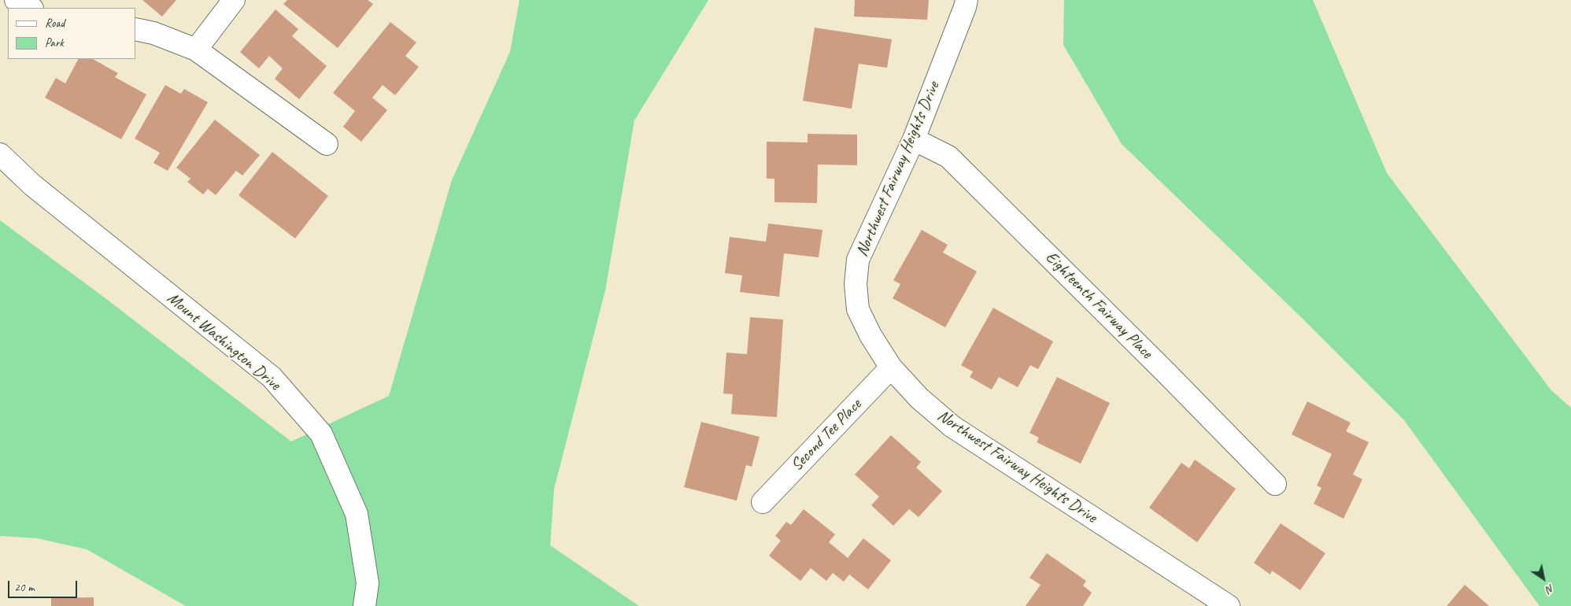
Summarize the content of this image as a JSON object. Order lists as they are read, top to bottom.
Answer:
{
  "streets": {
    "street": [
      "Northwest Fairway Heights Drive",
      "Eighteenth Fairway Place",
      "Mount Washington Drive",
      "Second Tee Place"
    ]
  },
  "crossings": [
    ["Northwest Fairway Heights Drive", "Eighteenth Fairway Place"],
    ["Northwest Fairway Heights Drive", "Second Tee Place"]
  ],
  "legend": ["Road", "Park"],
  "scale_bar": "20 m",
  "north": "bottom right"
}
